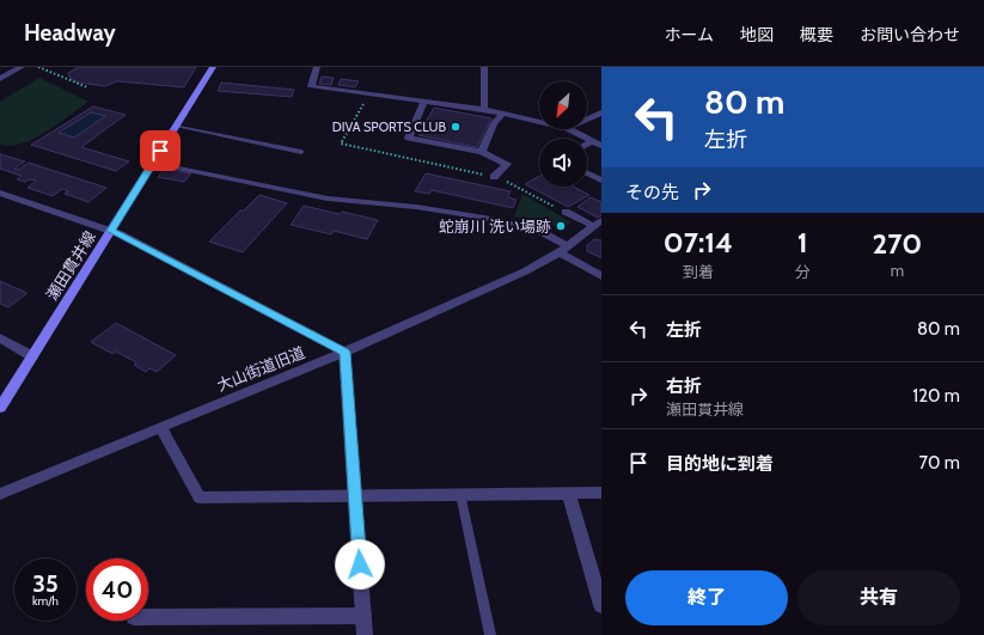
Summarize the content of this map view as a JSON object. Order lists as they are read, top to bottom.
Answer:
{
  "streets": {
    "main road": ["瀬田貫井線"],
    "street": ["大山街道旧道"]
  },
  "places": ["DIVA SPORTS CLUB", "蛇崩川 洗い場跡"],
  "north": "bottom left",
  "page": {
    "header": "Headway",
    "nav": [
      "ホーム",
      "地図",
      "概要",
      "お問い合わせ"
    ],
    "turn": ["80 m", "左折"],
    "then": "その先",
    "eta": [
      "07:14",
      "到着",
      "1",
      "分",
      "270",
      "m"
    ],
    "list": [
      {
        "name": "左折",
        "value": "80 m"
      },
      {
        "name": "右折",
        "note": "瀬田貫井線",
        "value": "120 m"
      },
      {
        "name": "目的地に到着",
        "value": "70 m"
      }
    ],
    "speed": "35 km/h",
    "limit": "40",
    "buttons": ["終了", "共有"]
  }
}
